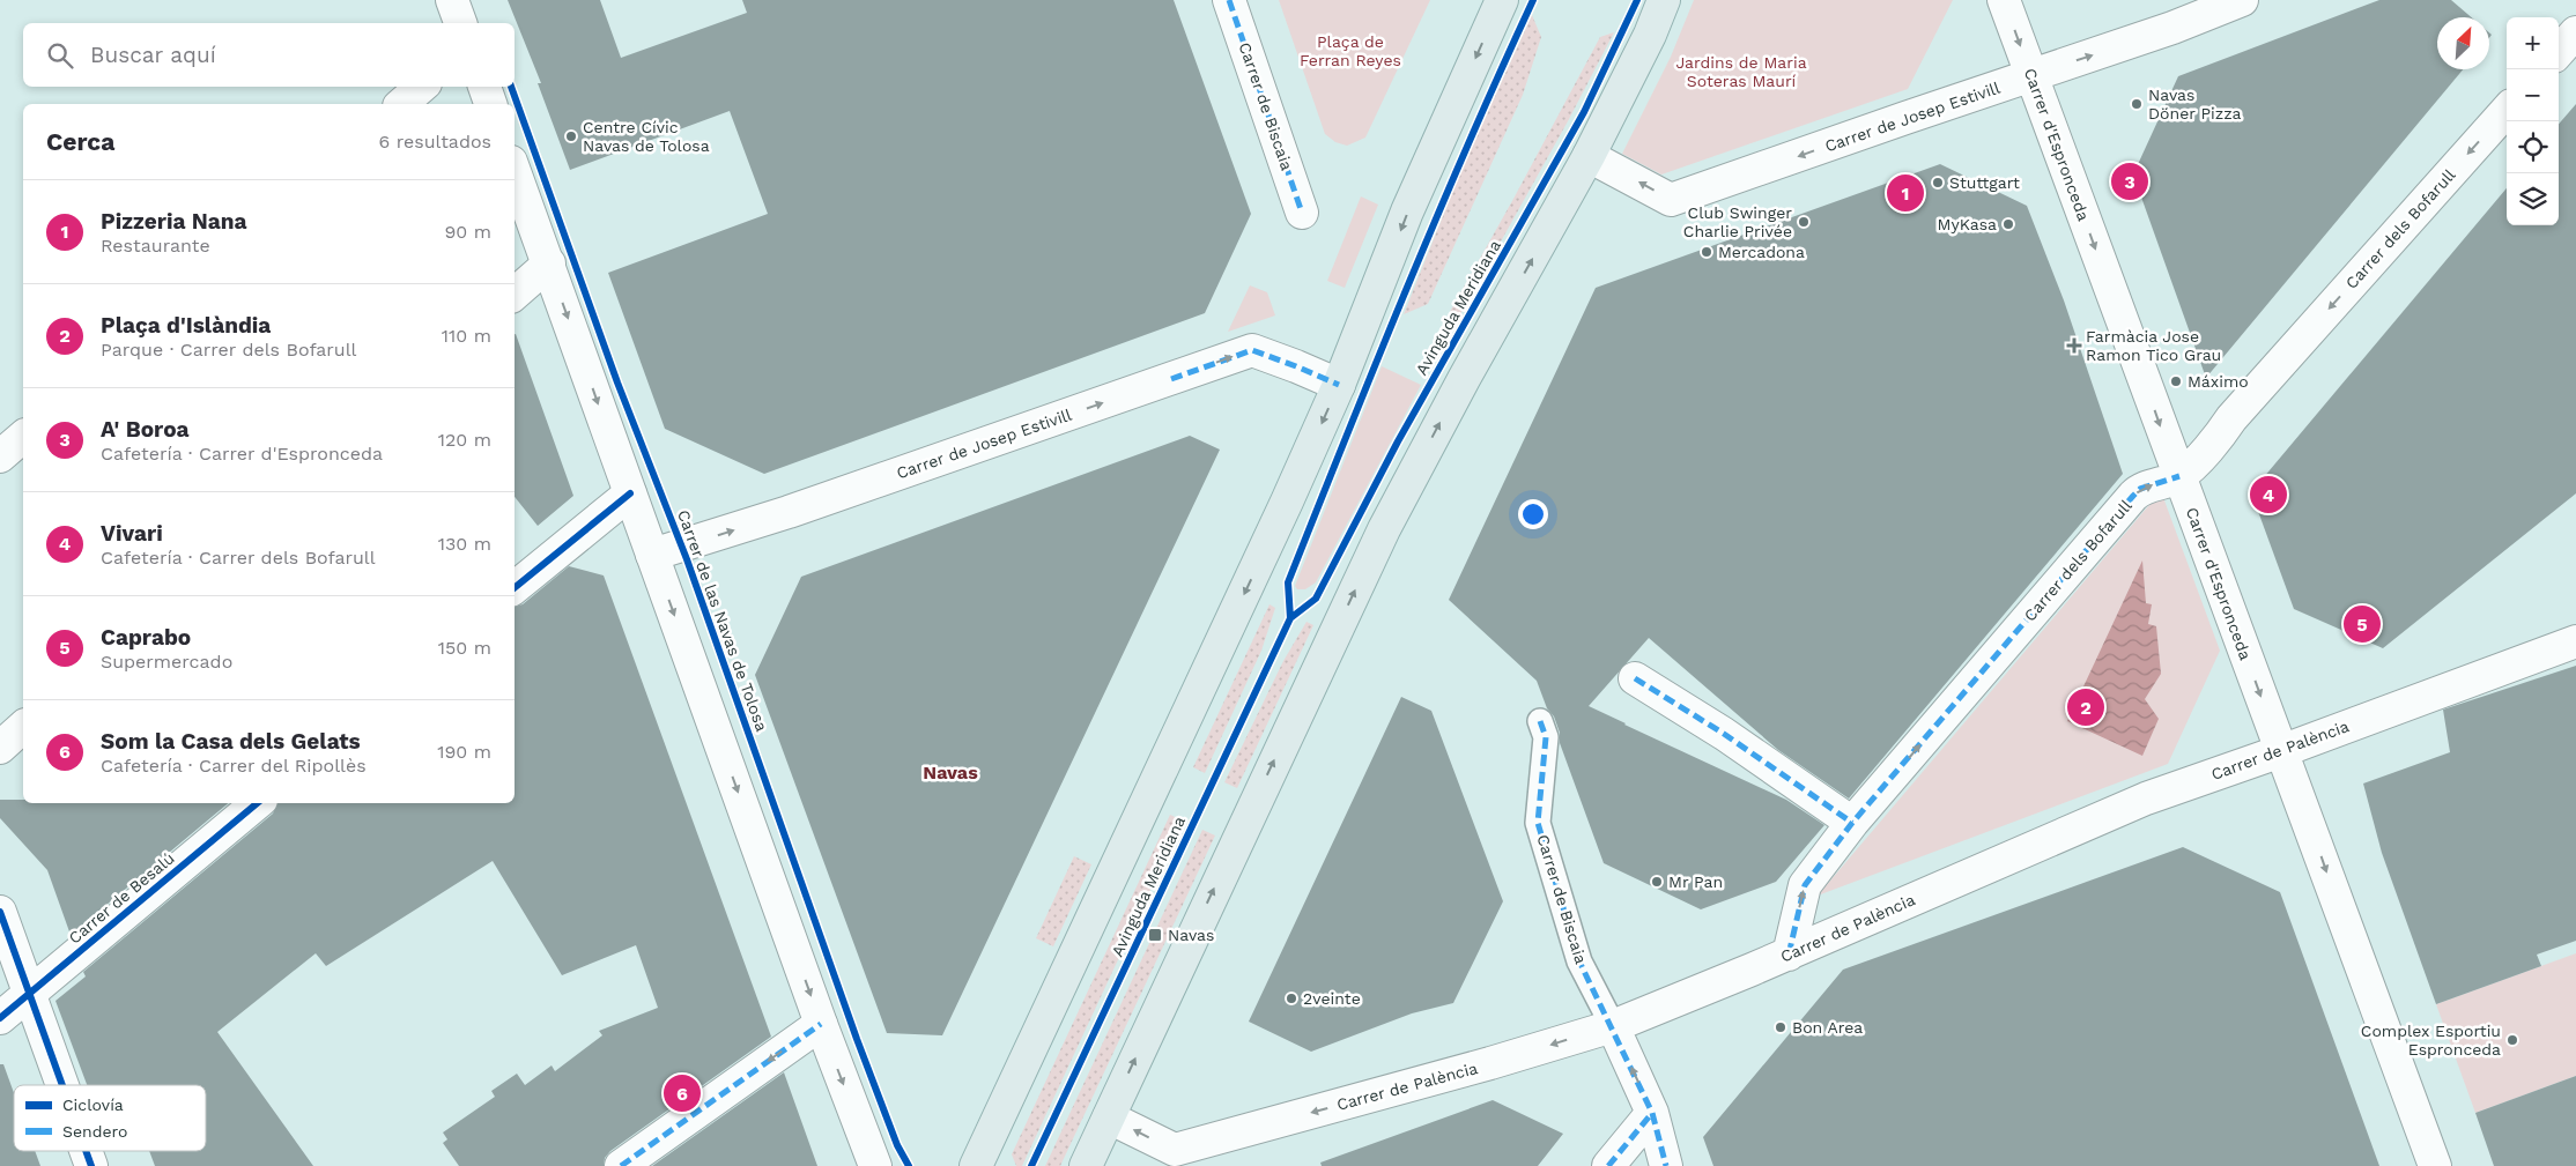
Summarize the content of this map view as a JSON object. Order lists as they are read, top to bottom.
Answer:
{
  "streets": {
    "street": [
      "Carrer de Biscaia",
      "Carrer de Josep Estivill",
      "Carrer d'Espronceda",
      "Carrer dels Bofarull",
      "Carrer de Palència",
      "Carrer de Besalú"
    ],
    "cycle path": ["Avinguda Meridiana", "Carrer de las Navas de Tolosa"]
  },
  "crossings": [
    ["Carrer de Biscaia", "Carrer de Palència"],
    ["Carrer de Josep Estivill", "Carrer d'Espronceda"],
    ["Carrer d'Espronceda", "Carrer dels Bofarull"],
    ["Carrer d'Espronceda", "Carrer de Palència"],
    ["Carrer dels Bofarull", "Carrer de Palència"]
  ],
  "one_way": ["Carrer d'Espronceda"],
  "districts": ["Navas"],
  "parks": ["Plaça de Ferran Reyes", "Jardins de Maria Soteras Maurí"],
  "places": {
    "other": [
      "Navas Döner Pizza",
      "Centre Cívic Navas de Tolosa",
      "Stuttgart",
      "Club Swinger Charlie Privée",
      "MyKasa",
      "Mercadona",
      "Máximo",
      "Mr Pan",
      "2veinte",
      "Bon Area",
      "Complex Esportiu Espronceda"
    ],
    "health": ["Farmàcia Jose Ramon Tico Grau"],
    "transit": ["Navas"]
  },
  "legend": ["Ciclovía", "Sendero"],
  "north": "top right",
  "page": {
    "map_buttons": ["+", "−"],
    "search": "Buscar aquí",
    "heading": ["Cerca", "6 resultados"],
    "pins": [
      "3",
      "1",
      "4",
      "5",
      "2",
      "6"
    ],
    "list": [
      {
        "mark": "1",
        "name": "Pizzeria Nana",
        "note": "Restaurante",
        "value": "90 m"
      },
      {
        "mark": "2",
        "name": "Plaça d'Islàndia",
        "note": "Parque · Carrer dels Bofarull",
        "value": "110 m"
      },
      {
        "mark": "3",
        "name": "A' Boroa",
        "note": "Cafetería · Carrer d'Espronceda",
        "value": "120 m"
      },
      {
        "mark": "4",
        "name": "Vivari",
        "note": "Cafetería · Carrer dels Bofarull",
        "value": "130 m"
      },
      {
        "mark": "5",
        "name": "Caprabo",
        "note": "Supermercado",
        "value": "150 m"
      },
      {
        "mark": "6",
        "name": "Som la Casa dels Gelats",
        "note": "Cafetería · Carrer del Ripollès",
        "value": "190 m"
      }
    ]
  }
}
